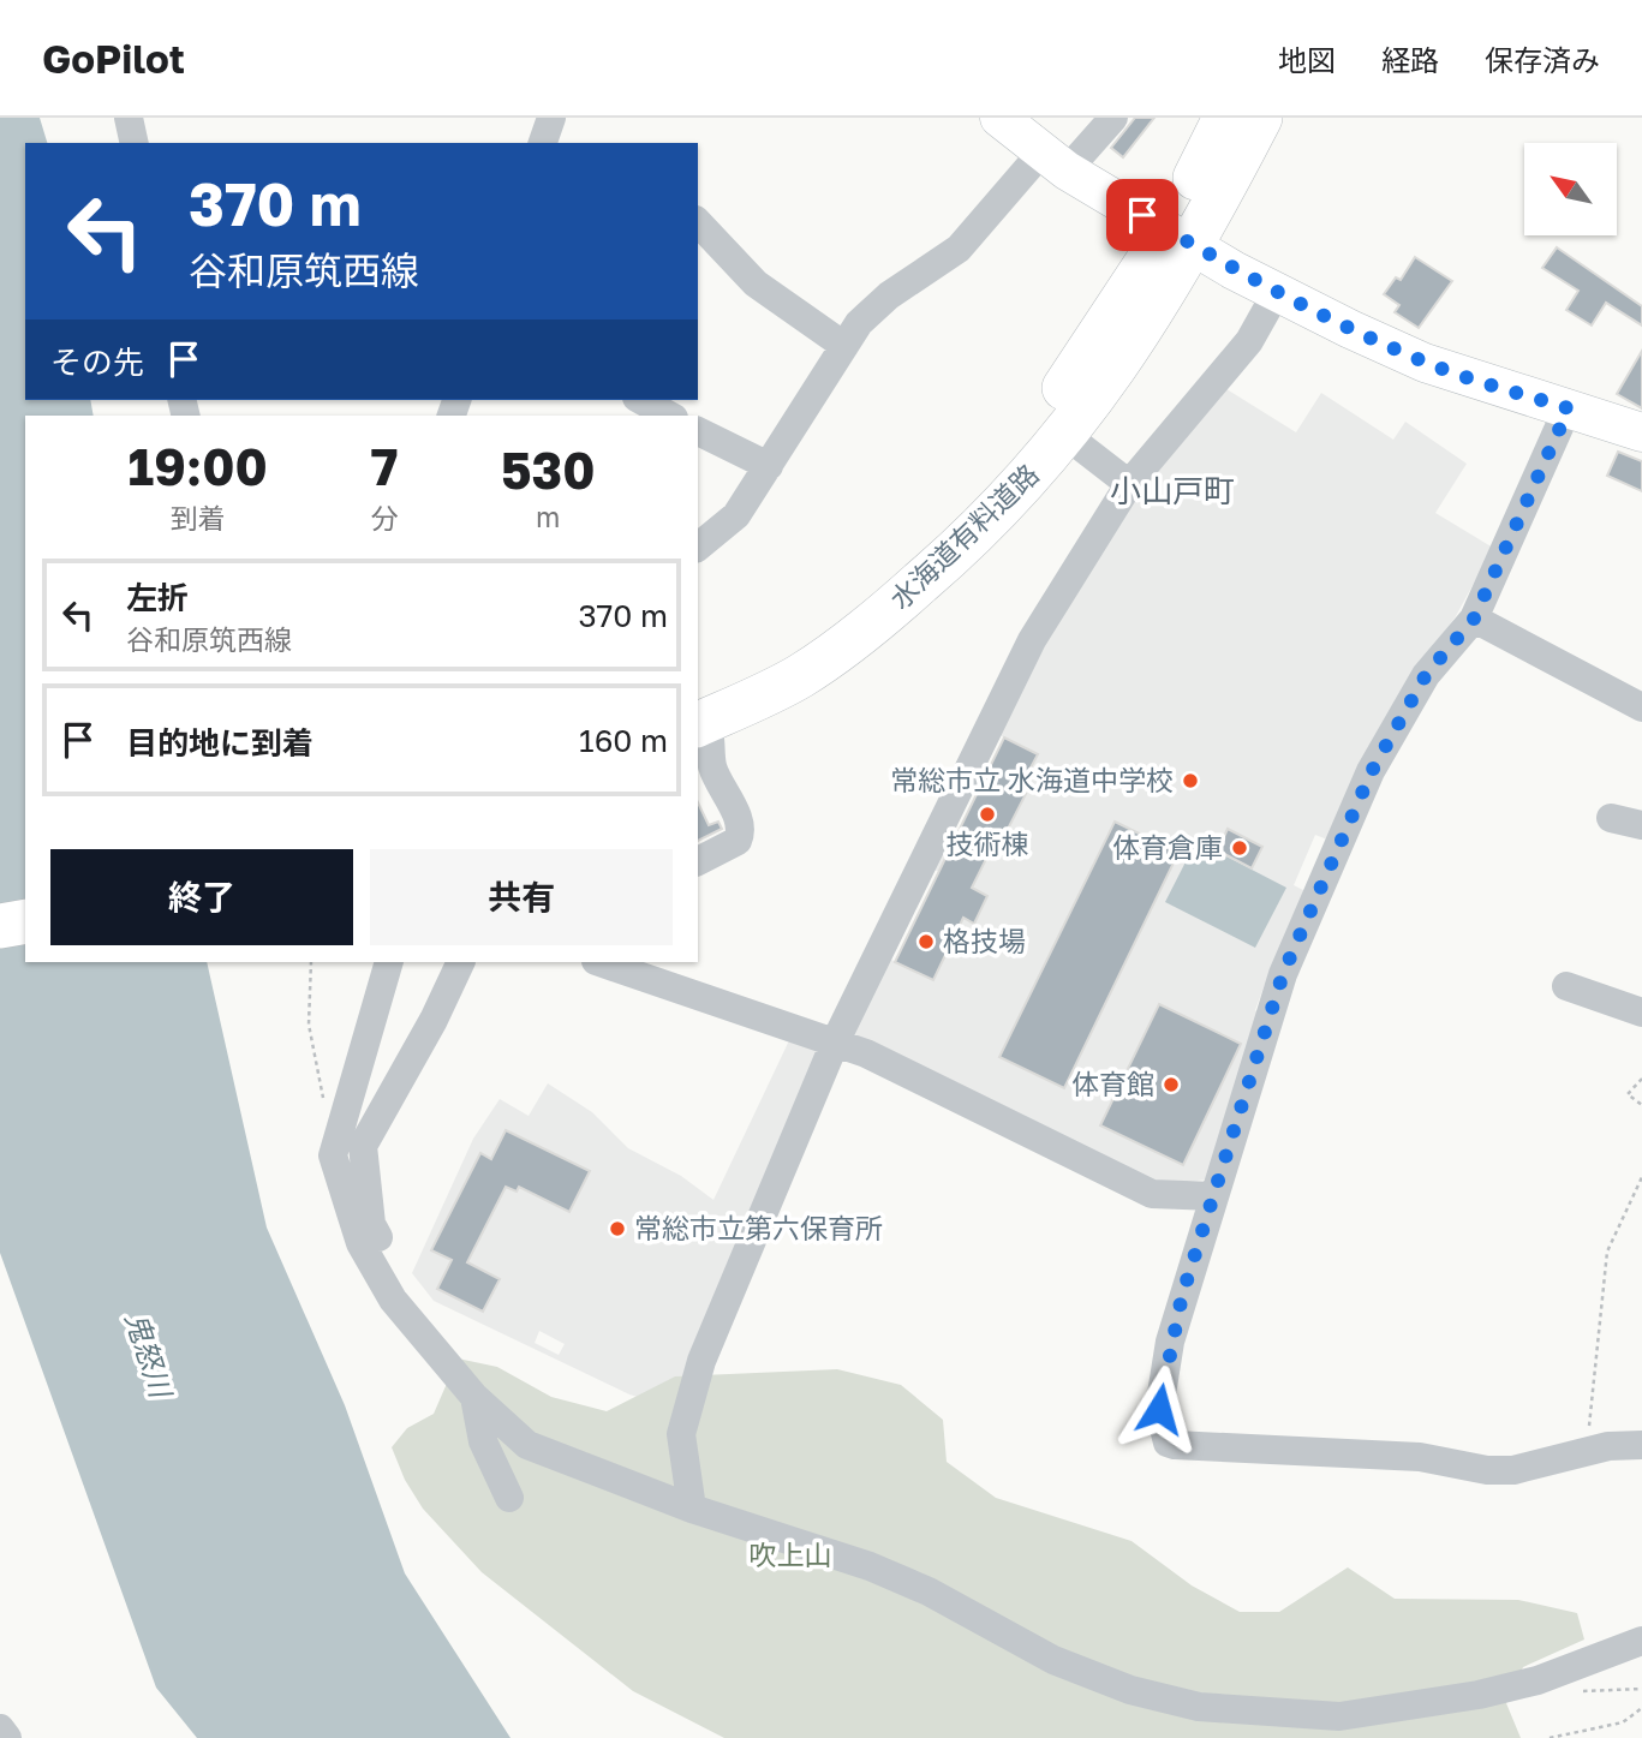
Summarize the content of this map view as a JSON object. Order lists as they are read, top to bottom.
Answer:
{
  "streets": {
    "highway": ["水海道有料道路"]
  },
  "districts": ["小山戸町"],
  "water": ["鬼怒川"],
  "parks": ["吹上山"],
  "places": [
    "常総市立 水海道中学校",
    "技術棟",
    "体育倉庫",
    "格技場",
    "体育館",
    "常総市立第六保育所"
  ],
  "north": "top left",
  "page": {
    "header": "GoPilot",
    "nav": ["地図", "経路", "保存済み"],
    "turn": ["370 m", "谷和原筑西線"],
    "then": "その先",
    "eta": [
      "19:00",
      "到着",
      "7",
      "分",
      "530",
      "m"
    ],
    "list": [
      {
        "name": "左折",
        "note": "谷和原筑西線",
        "value": "370 m"
      },
      {
        "name": "目的地に到着",
        "value": "160 m"
      }
    ],
    "buttons": ["終了", "共有"]
  }
}
